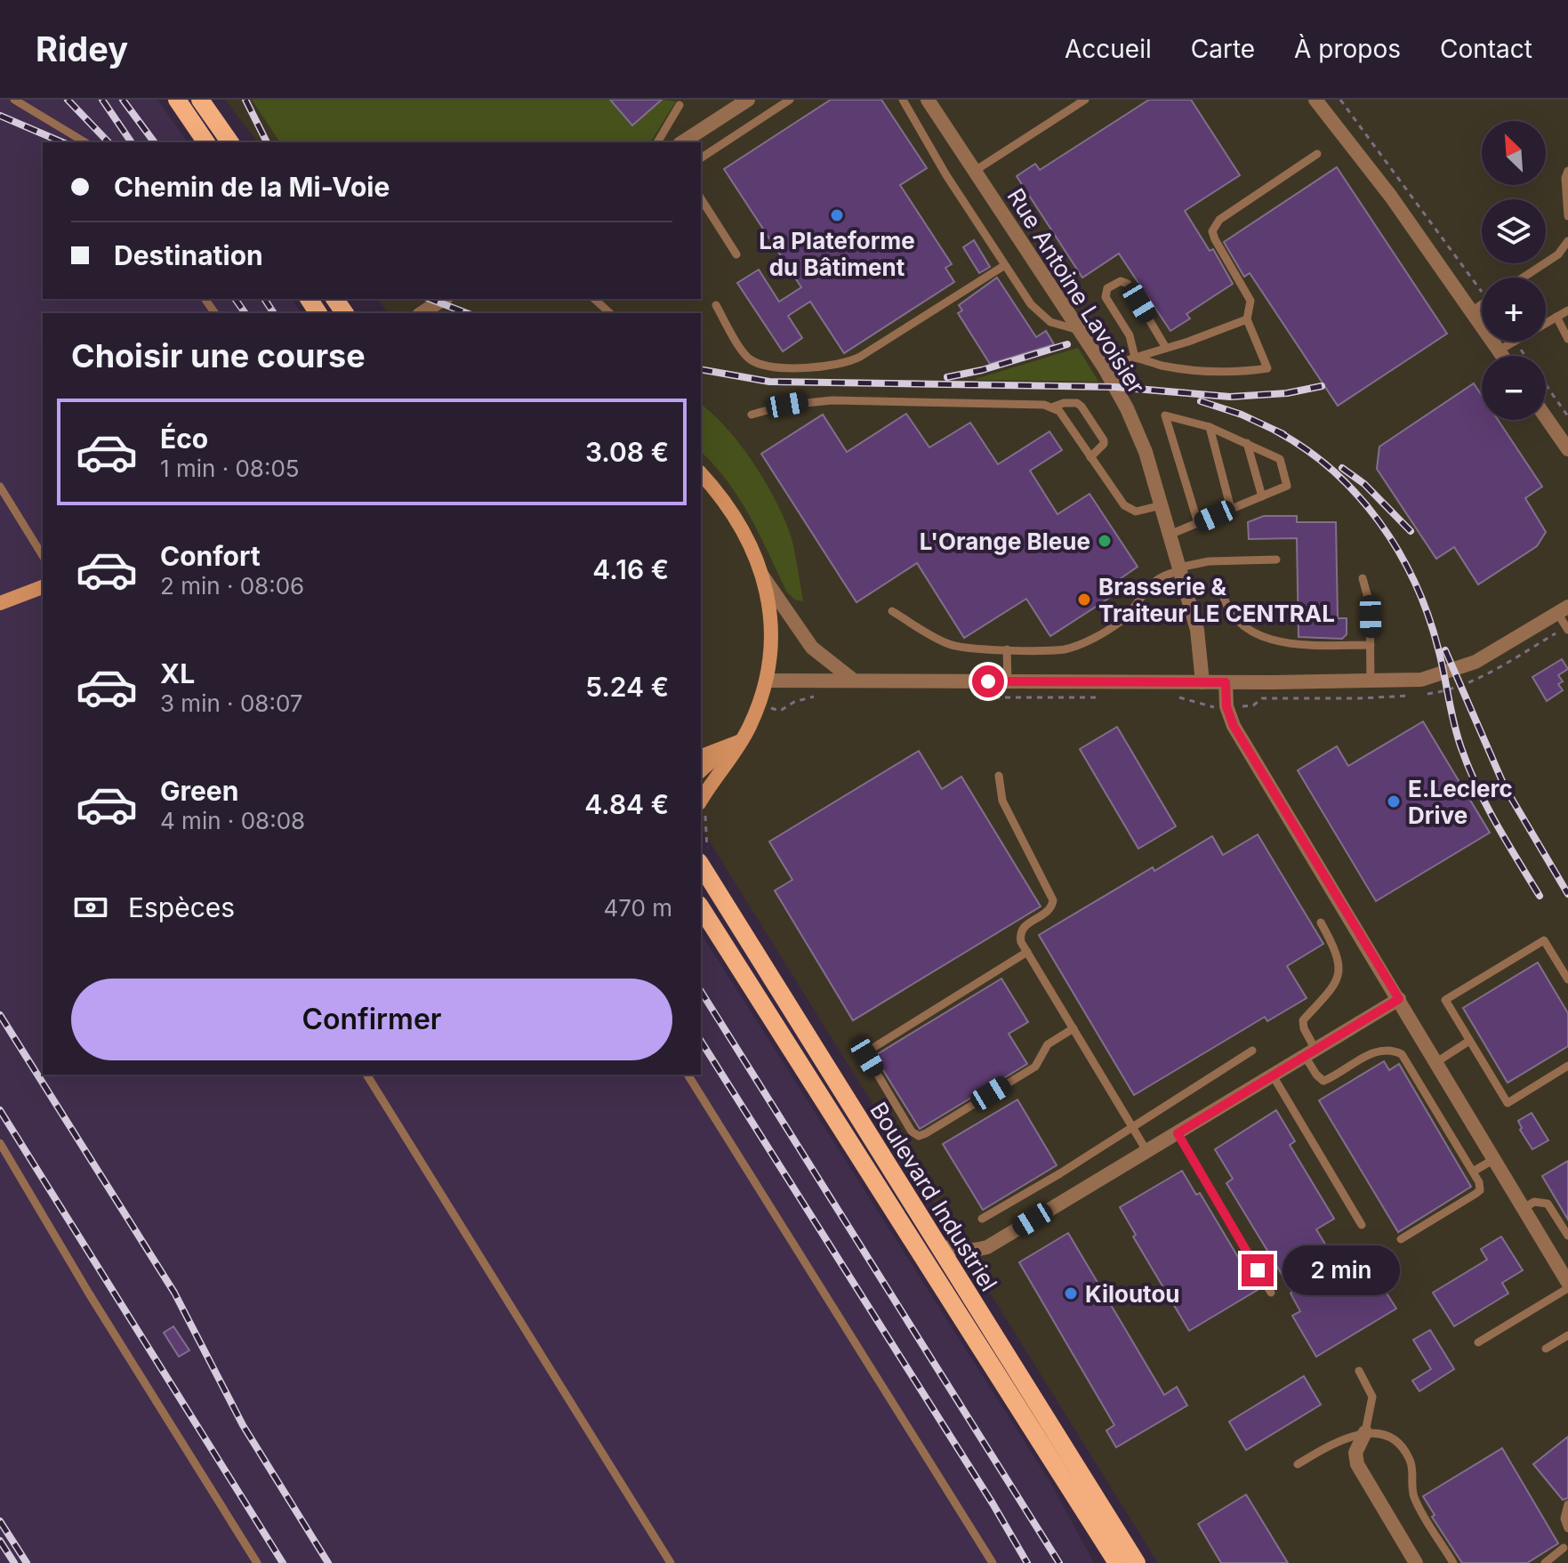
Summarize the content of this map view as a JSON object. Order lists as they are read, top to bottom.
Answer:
{
  "streets": {
    "main road": ["Boulevard Industriel"],
    "street": ["Rue Antoine Lavoisier"]
  },
  "places": [
    "La Plateforme du Bâtiment",
    "L'Orange Bleue",
    "Brasserie & Traiteur LE CENTRAL",
    "E.Leclerc Drive",
    "Kiloutou"
  ],
  "north": "top left",
  "page": {
    "header": "Ridey",
    "nav": [
      "Accueil",
      "Carte",
      "À propos",
      "Contact"
    ],
    "map_buttons": ["+", "−"],
    "banner": ["Chemin de la Mi-Voie", "Destination"],
    "heading": "Choisir une course",
    "list": [
      {
        "name": "Éco",
        "note": "1 min · 08:05",
        "value": "3.08 €"
      },
      {
        "name": "Confort",
        "note": "2 min · 08:06",
        "value": "4.16 €"
      },
      {
        "name": "XL",
        "note": "3 min · 08:07",
        "value": "5.24 €"
      },
      {
        "name": "Green",
        "note": "4 min · 08:08",
        "value": "4.84 €"
      }
    ],
    "pay": ["Espèces", "470 m"],
    "buttons": "Confirmer",
    "bubble": "2 min"
  }
}
